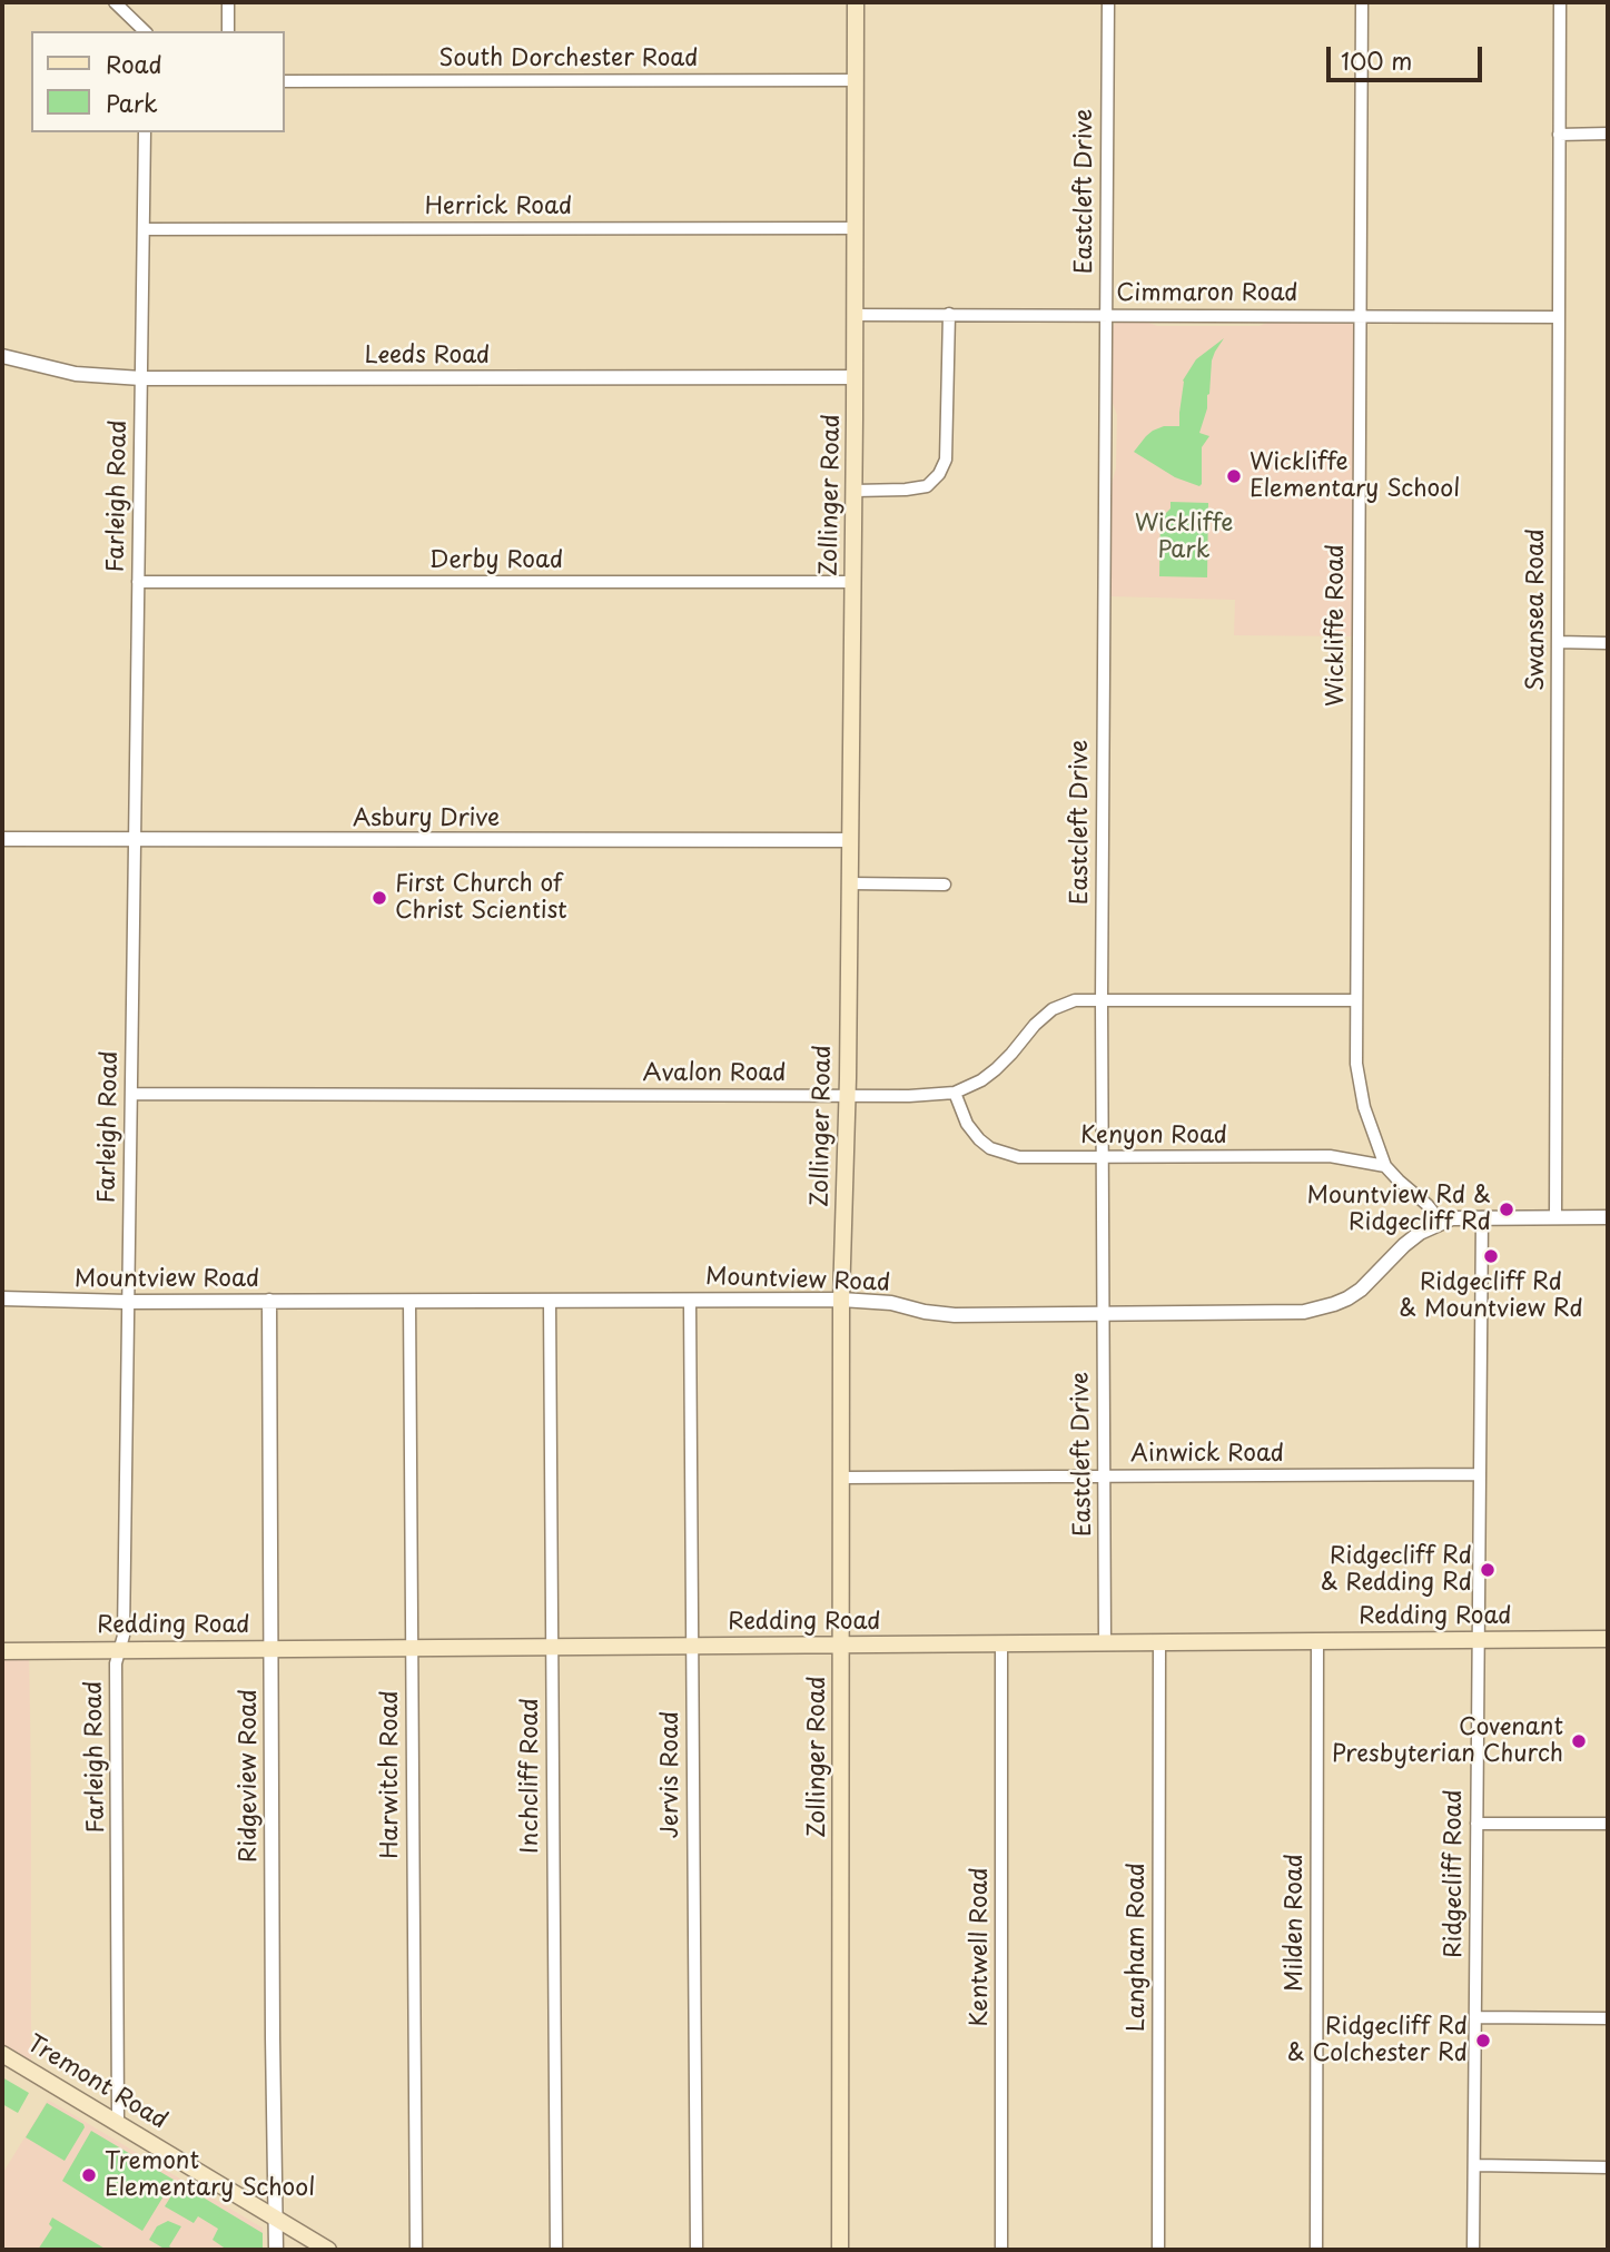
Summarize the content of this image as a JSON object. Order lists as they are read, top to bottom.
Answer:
{
  "streets": {
    "main road": ["Zollinger Road", "Redding Road", "Tremont Road"],
    "street": [
      "South Dorchester Road",
      "Eastcleft Drive",
      "Herrick Road",
      "Cimmaron Road",
      "Leeds Road",
      "Farleigh Road",
      "Derby Road",
      "Swansea Road",
      "Wickliffe Road",
      "Asbury Drive",
      "Avalon Road",
      "Kenyon Road",
      "Mountview Road",
      "Ainwick Road",
      "Harwitch Road",
      "Jervis Road",
      "Ridgeview Road",
      "Inchcliff Road",
      "Ridgecliff Road",
      "Milden Road",
      "Kentwell Road",
      "Langham Road"
    ]
  },
  "crossings": [
    ["South Dorchester Road", "Zollinger Road"],
    ["Eastcleft Drive", "Cimmaron Road"],
    ["Eastcleft Drive", "Avalon Road"],
    ["Eastcleft Drive", "Kenyon Road"],
    ["Eastcleft Drive", "Mountview Road"],
    ["Eastcleft Drive", "Ainwick Road"],
    ["Eastcleft Drive", "Redding Road"],
    ["Herrick Road", "Zollinger Road"],
    ["Herrick Road", "Farleigh Road"],
    ["Cimmaron Road", "Zollinger Road"],
    ["Cimmaron Road", "Swansea Road"],
    ["Cimmaron Road", "Wickliffe Road"],
    ["Leeds Road", "Zollinger Road"],
    ["Leeds Road", "Farleigh Road"],
    ["Zollinger Road", "Derby Road"],
    ["Zollinger Road", "Asbury Drive"],
    ["Zollinger Road", "Avalon Road"],
    ["Zollinger Road", "Mountview Road"],
    ["Zollinger Road", "Ainwick Road"],
    ["Zollinger Road", "Redding Road"],
    ["Farleigh Road", "Derby Road"],
    ["Farleigh Road", "Asbury Drive"],
    ["Farleigh Road", "Avalon Road"],
    ["Farleigh Road", "Mountview Road"],
    ["Farleigh Road", "Redding Road"],
    ["Farleigh Road", "Tremont Road"],
    ["Swansea Road", "Mountview Road"],
    ["Wickliffe Road", "Avalon Road"],
    ["Wickliffe Road", "Kenyon Road"],
    ["Wickliffe Road", "Mountview Road"],
    ["Avalon Road", "Kenyon Road"],
    ["Mountview Road", "Harwitch Road"],
    ["Mountview Road", "Jervis Road"],
    ["Mountview Road", "Ridgeview Road"],
    ["Mountview Road", "Inchcliff Road"],
    ["Mountview Road", "Ridgecliff Road"],
    ["Ainwick Road", "Ridgecliff Road"],
    ["Redding Road", "Harwitch Road"],
    ["Redding Road", "Jervis Road"],
    ["Redding Road", "Ridgeview Road"],
    ["Redding Road", "Inchcliff Road"],
    ["Redding Road", "Ridgecliff Road"],
    ["Redding Road", "Milden Road"],
    ["Redding Road", "Kentwell Road"],
    ["Redding Road", "Langham Road"],
    ["Ridgeview Road", "Tremont Road"]
  ],
  "parks": ["Wickliffe Park"],
  "places": [
    "Wickliffe Elementary School",
    "First Church of Christ Scientist",
    "Mountview Rd & Ridgecliff Rd",
    "Ridgecliff Rd & Mountview Rd",
    "Ridgecliff Rd & Redding Rd",
    "Covenant Presbyterian Church",
    "Ridgecliff Rd & Colchester Rd",
    "Tremont Elementary School"
  ],
  "legend": ["Road", "Park"],
  "scale_bar": "100 m"
}
